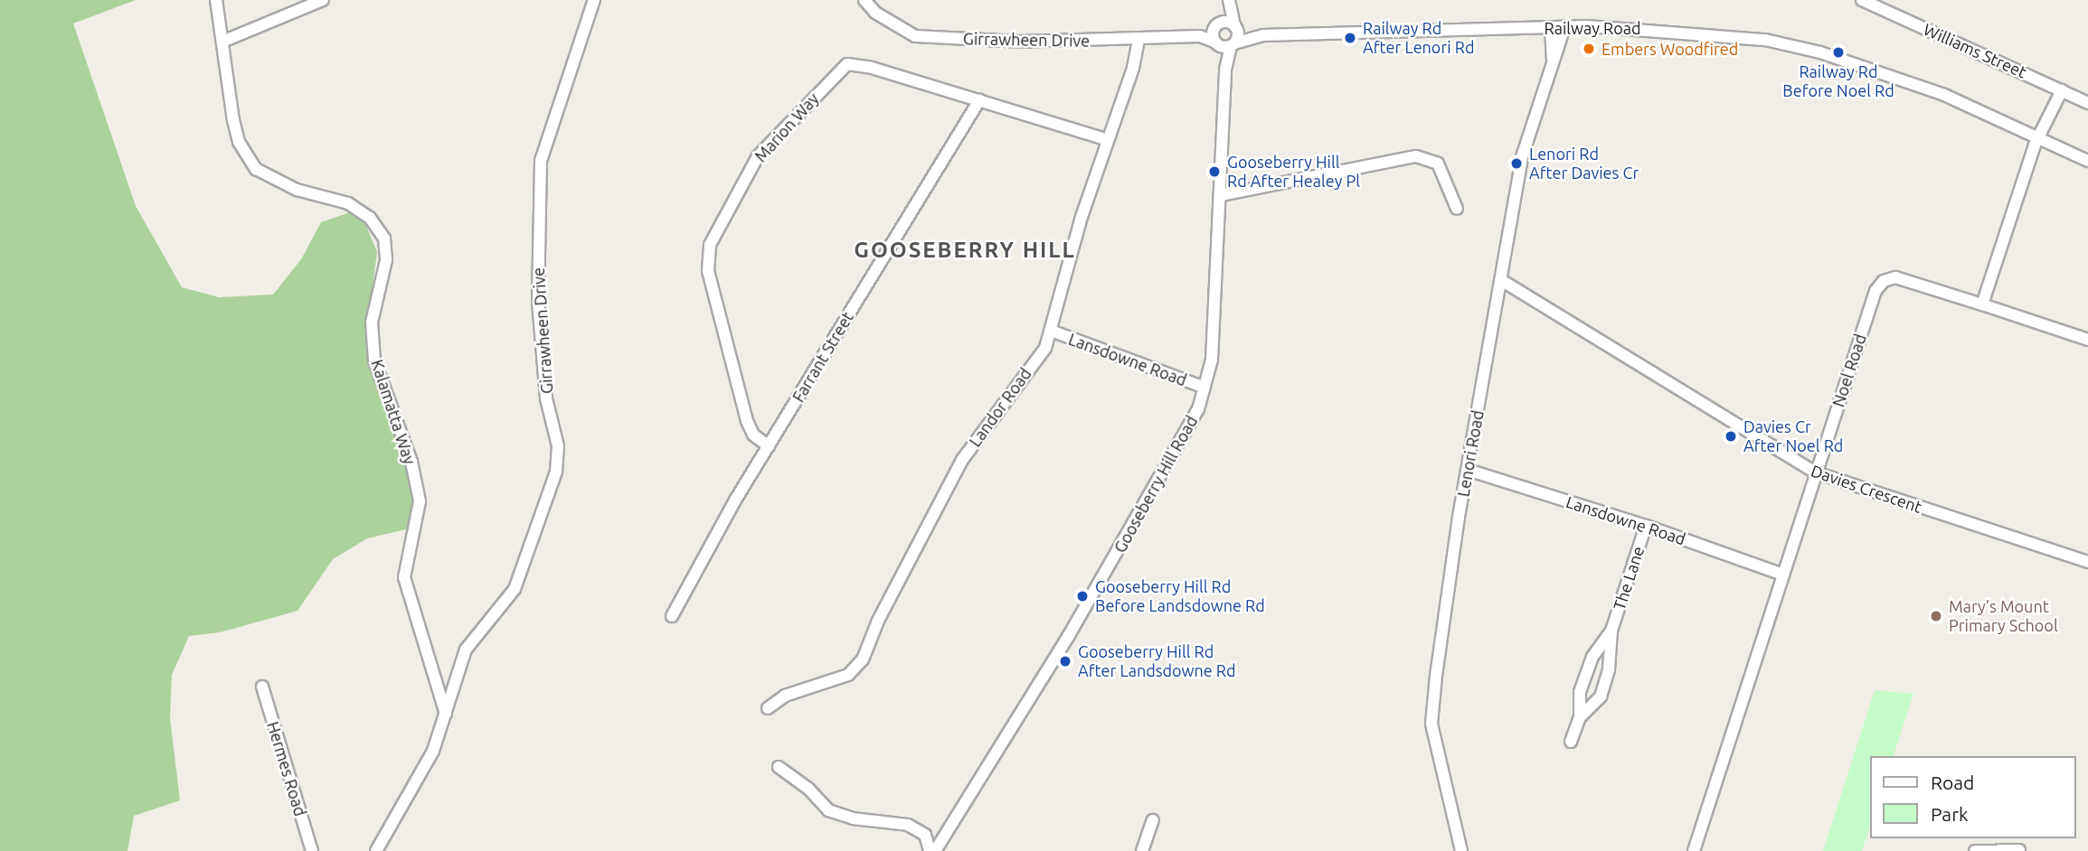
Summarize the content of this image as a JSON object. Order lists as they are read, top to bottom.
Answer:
{
  "streets": {
    "street": [
      "Railway Road",
      "Girrawheen Drive",
      "Williams Street",
      "Marion Way",
      "Farrant Street",
      "Lansdowne Road",
      "Noel Road",
      "Landor Road",
      "Kalamatta Way",
      "Lenori Road",
      "Gooseberry Hill Road",
      "Davies Crescent",
      "The Lane",
      "Hermes Road"
    ]
  },
  "crossings": [
    ["Railway Road", "Girrawheen Drive"],
    ["Railway Road", "Lenori Road"],
    ["Railway Road", "Gooseberry Hill Road"],
    ["Girrawheen Drive", "Landor Road"],
    ["Girrawheen Drive", "Kalamatta Way"],
    ["Girrawheen Drive", "Gooseberry Hill Road"],
    ["Marion Way", "Farrant Street"],
    ["Marion Way", "Landor Road"],
    ["Lansdowne Road", "Noel Road"],
    ["Lansdowne Road", "Landor Road"],
    ["Lansdowne Road", "Lenori Road"],
    ["Lansdowne Road", "Gooseberry Hill Road"],
    ["Lansdowne Road", "The Lane"],
    ["Noel Road", "Davies Crescent"],
    ["Lenori Road", "Davies Crescent"]
  ],
  "districts": ["GOOSEBERRY HILL"],
  "places": [
    "Railway Rd After Lenori Rd",
    "Embers Woodfired",
    "Railway Rd Before Noel Rd",
    "Lenori Rd After Davies Cr",
    "Gooseberry Hill Rd After Healey Pl",
    "Davies Cr After Noel Rd",
    "Gooseberry Hill Rd Before Landsdowne Rd",
    "Mary’s Mount Primary School",
    "Gooseberry Hill Rd After Landsdowne Rd"
  ],
  "legend": ["Road", "Park"]
}
